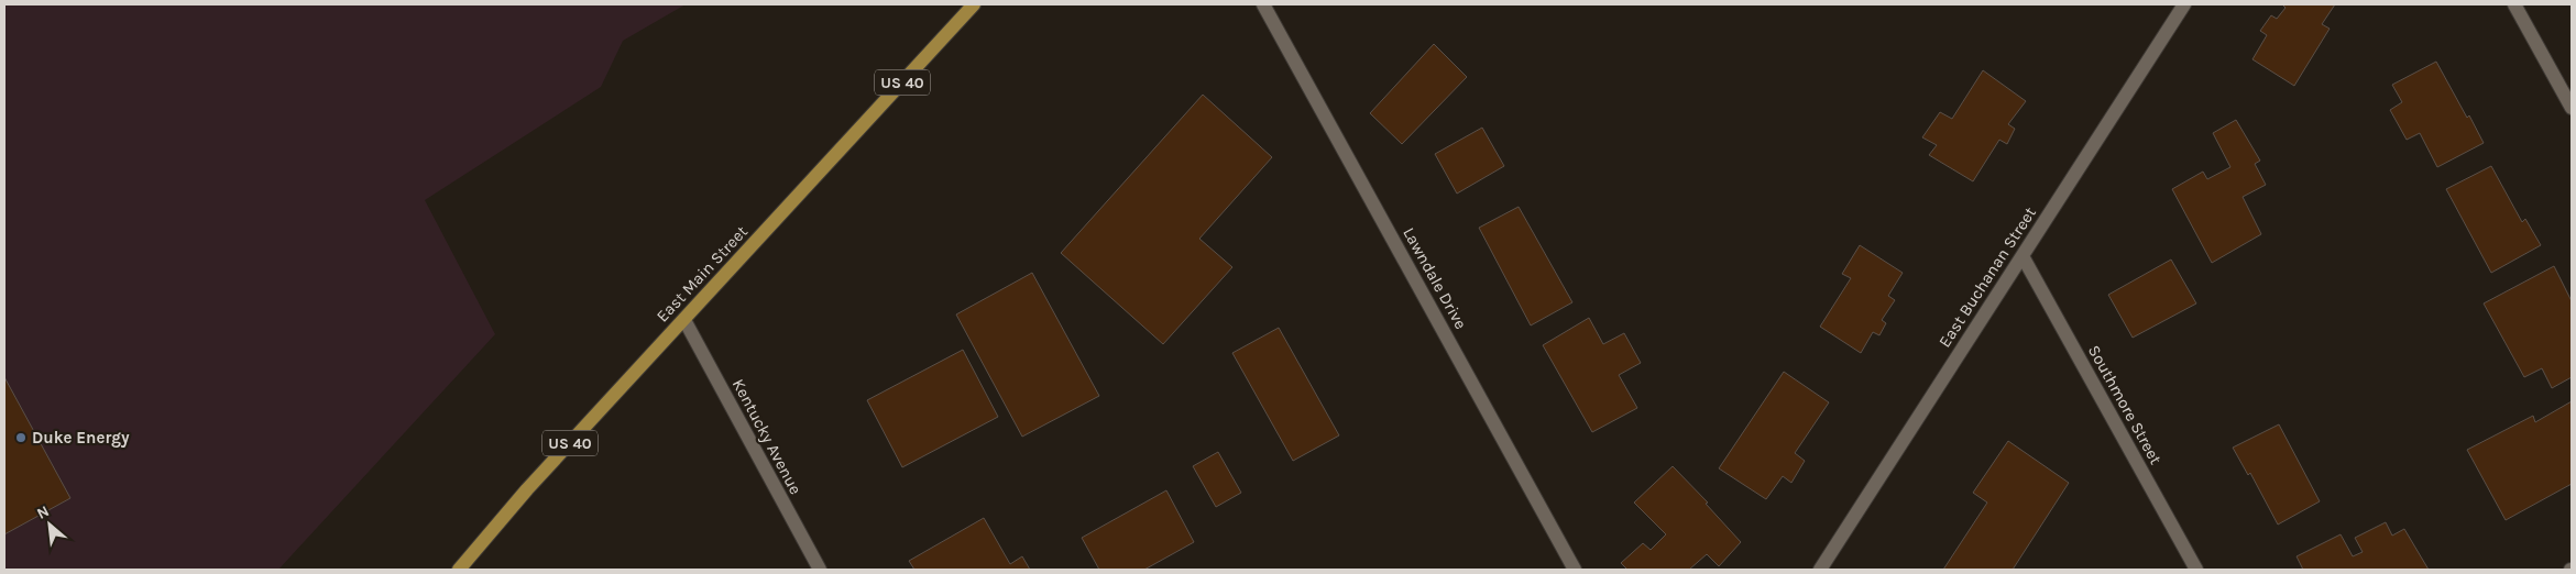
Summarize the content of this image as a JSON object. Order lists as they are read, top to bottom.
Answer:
{
  "streets": {
    "main road": ["US 40", "East Main Street"],
    "street": [
      "East Buchanan Street",
      "Lawndale Drive",
      "Southmore Street",
      "Kentucky Avenue"
    ]
  },
  "crossings": [
    ["East Main Street", "Kentucky Avenue"],
    ["East Buchanan Street", "Southmore Street"]
  ],
  "places": ["Duke Energy"],
  "north": "top left"
}
